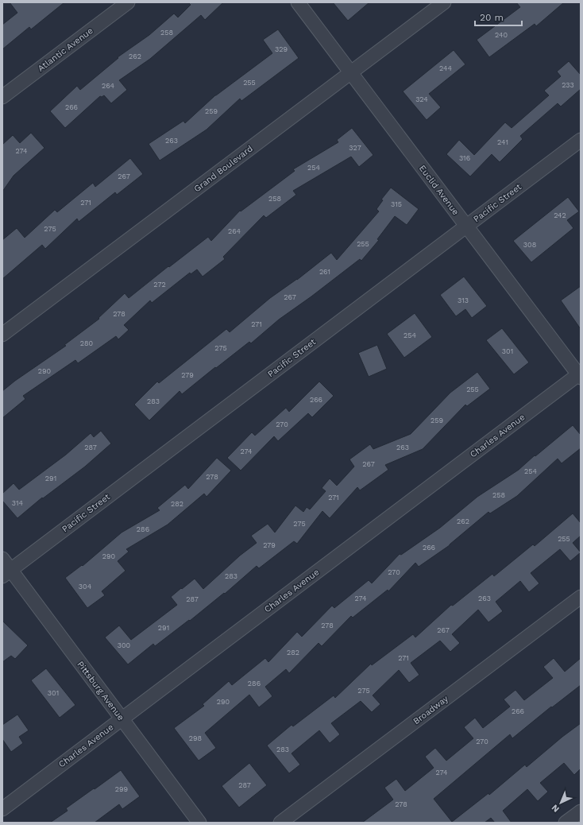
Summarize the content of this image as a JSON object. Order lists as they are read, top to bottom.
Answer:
{
  "streets": {
    "street": [
      "Atlantic Avenue",
      "Grand Boulevard",
      "Euclid Avenue",
      "Pacific Street",
      "Charles Avenue",
      "Pittsburg Avenue",
      "Broadway"
    ]
  },
  "crossings": [
    ["Grand Boulevard", "Euclid Avenue"],
    ["Euclid Avenue", "Pacific Street"],
    ["Euclid Avenue", "Charles Avenue"],
    ["Pacific Street", "Pittsburg Avenue"],
    ["Charles Avenue", "Pittsburg Avenue"]
  ],
  "house_numbers": [
    "258",
    "240",
    "329",
    "262",
    "244",
    "255",
    "233",
    "264",
    "324",
    "266",
    "259",
    "263",
    "241",
    "327",
    "274",
    "316",
    "254",
    "267",
    "258",
    "271",
    "315",
    "242",
    "275",
    "264",
    "255",
    "308",
    "261",
    "272",
    "267",
    "313",
    "278",
    "271",
    "254",
    "280",
    "275",
    "301",
    "290",
    "279",
    "255",
    "266",
    "283",
    "259",
    "270",
    "287",
    "263",
    "274",
    "267",
    "254",
    "278",
    "291",
    "258",
    "271",
    "314",
    "282",
    "262",
    "275",
    "286",
    "255",
    "279",
    "266",
    "290",
    "270",
    "283",
    "304",
    "274",
    "263",
    "287",
    "278",
    "291",
    "267",
    "300",
    "282",
    "271",
    "286",
    "275",
    "301",
    "290",
    "266",
    "298",
    "270",
    "283",
    "274",
    "287",
    "299",
    "278"
  ],
  "scale_bar": "20 m",
  "north": "bottom left"
}
